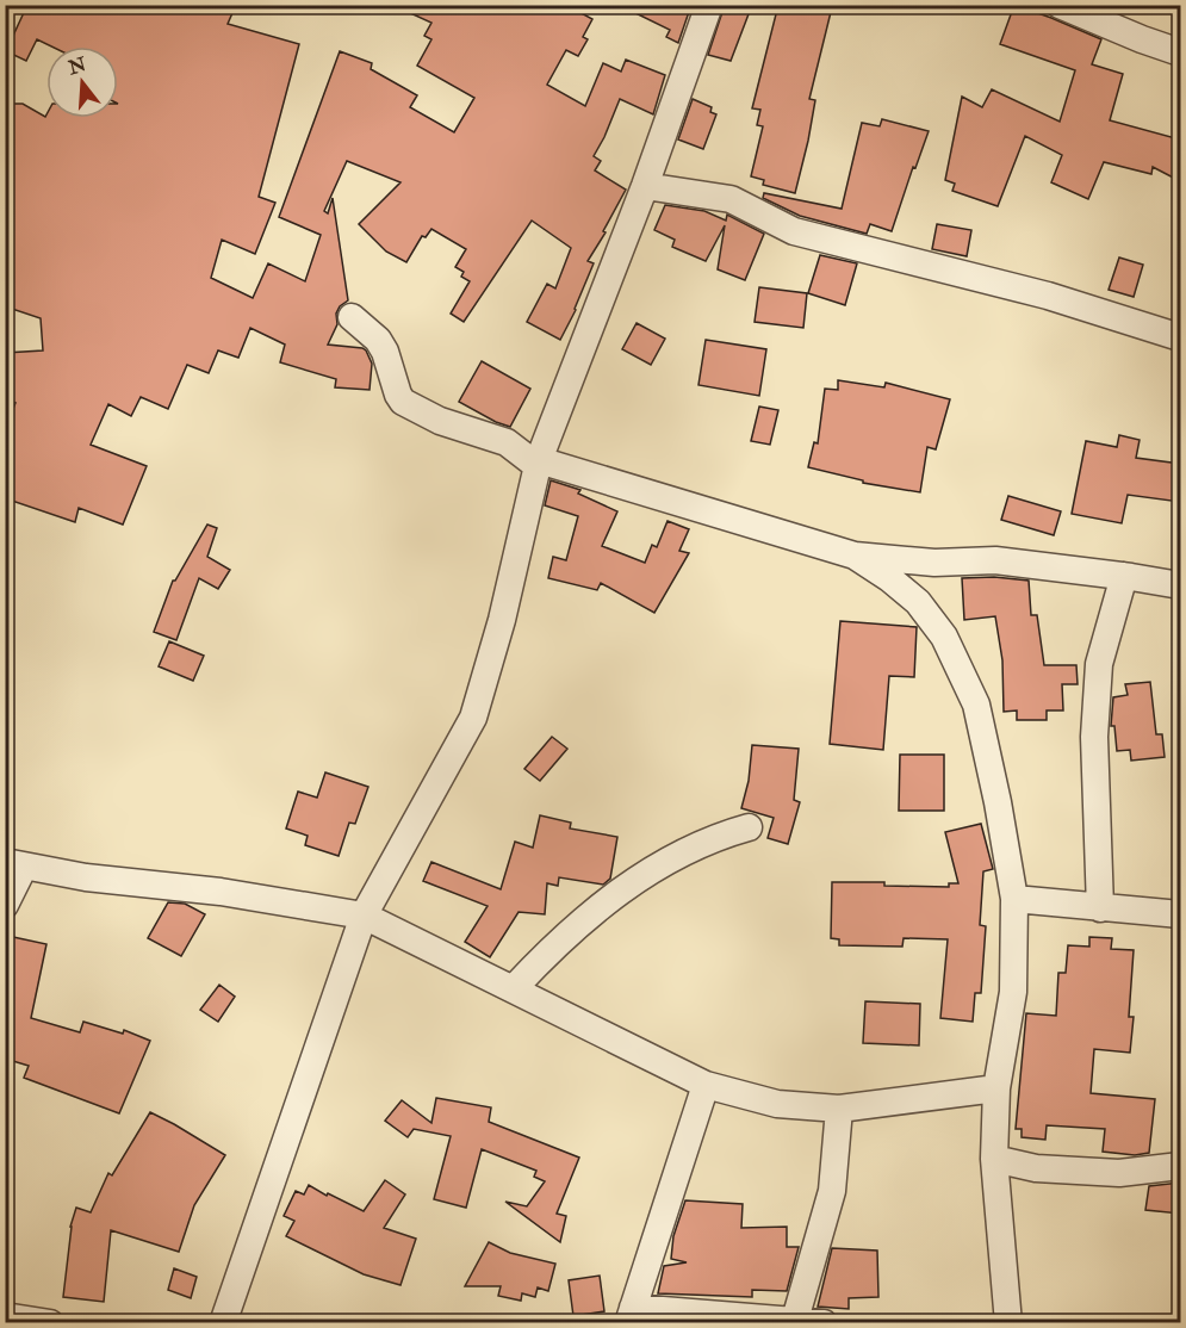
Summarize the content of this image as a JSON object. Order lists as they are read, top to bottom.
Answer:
{
  "north": "top"
}
